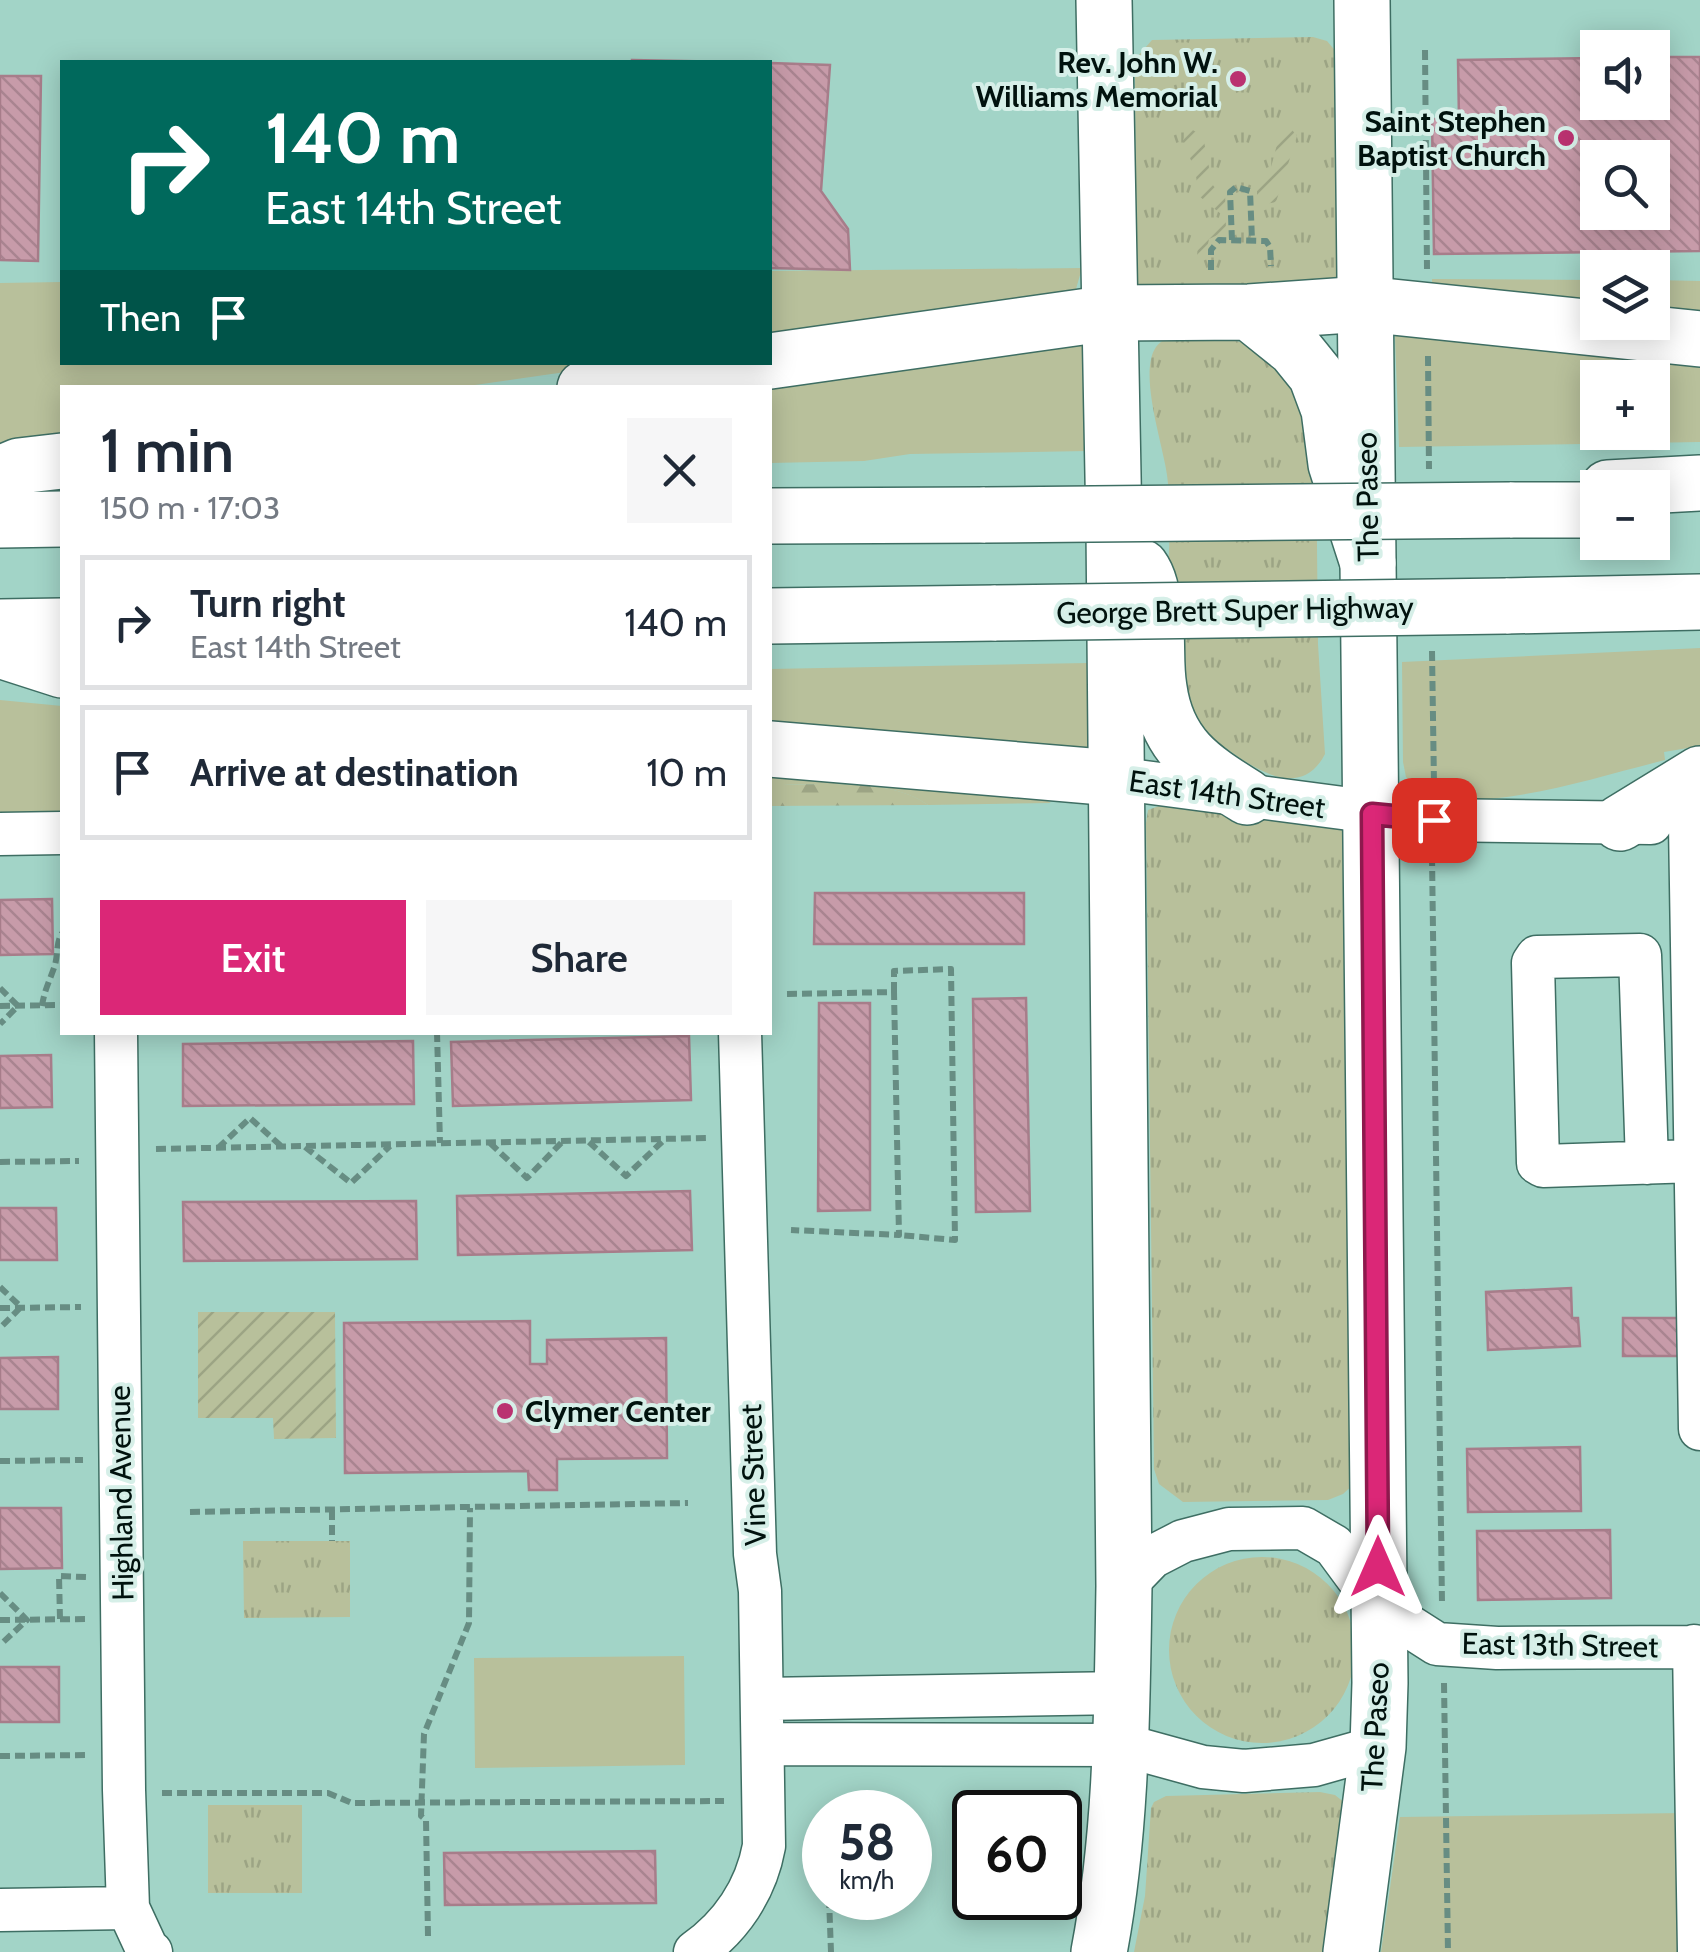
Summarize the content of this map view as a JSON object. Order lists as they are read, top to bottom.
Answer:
{
  "streets": {
    "main road": ["The Paseo", "George Brett Super Highway"],
    "street": [
      "East 14th Street",
      "Vine Street",
      "Highland Avenue",
      "East 13th Street"
    ]
  },
  "crossings": [
    ["The Paseo", "East 14th Street"],
    ["The Paseo", "East 13th Street"]
  ],
  "places": ["Rev. John W. Williams Memorial", "Saint Stephen Baptist Church", "Clymer Center"],
  "page": {
    "map_buttons": ["+", "−"],
    "turn": ["140 m", "East 14th Street"],
    "then": "Then",
    "heading": ["1 min", "150 m · 17:03"],
    "list": [
      {
        "name": "Turn right",
        "note": "East 14th Street",
        "value": "140 m"
      },
      {
        "name": "Arrive at destination",
        "value": "10 m"
      }
    ],
    "buttons": ["Exit", "Share"],
    "speed": "58 km/h",
    "limit": "60"
  }
}
